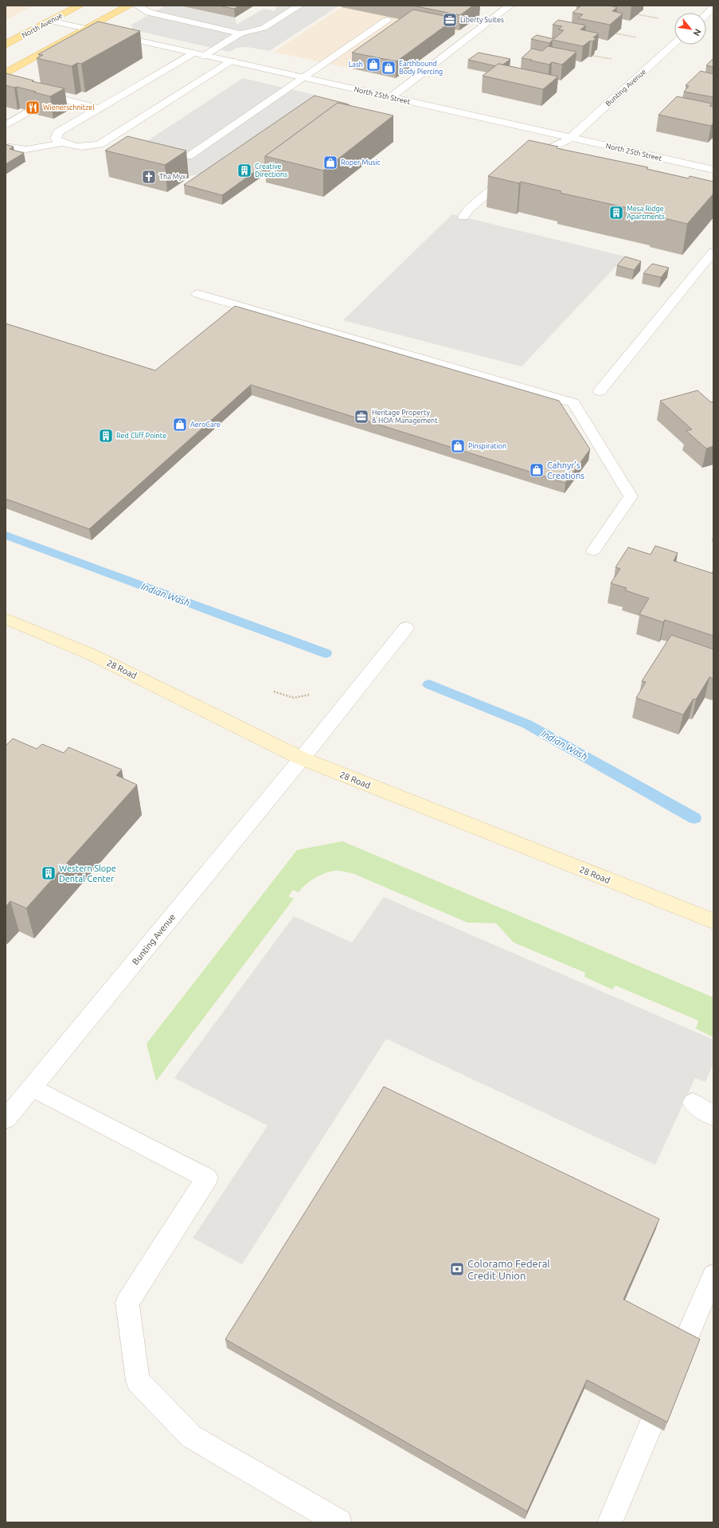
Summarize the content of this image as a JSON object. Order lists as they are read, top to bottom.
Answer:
{
  "streets": {
    "main road": ["North Avenue", "28 Road"],
    "street": ["Bunting Avenue", "North 25th Street"]
  },
  "crossings": [
    ["North Avenue", "North 25th Street"],
    ["Bunting Avenue", "North 25th Street"],
    ["Bunting Avenue", "28 Road"]
  ],
  "water": ["Indian Wash"],
  "places": {
    "office": ["Liberty Suites", "Heritage Property & HOA Management"],
    "shop": [
      "Lash",
      "Earthbound Body Piercing",
      "Roper Music",
      "AeroCare",
      "Pinspiration",
      "Cahnyr's Creations"
    ],
    "restaurant": ["Wienerschnitzel"],
    "building": [
      "Creative Directions",
      "Mesa Ridge Apartments",
      "Red Cliff Pointe",
      "Western Slope Dental Center"
    ],
    "church": ["Tha Myx"],
    "bank": ["Coloramo Federal Credit Union"]
  },
  "north": "bottom right"
}
